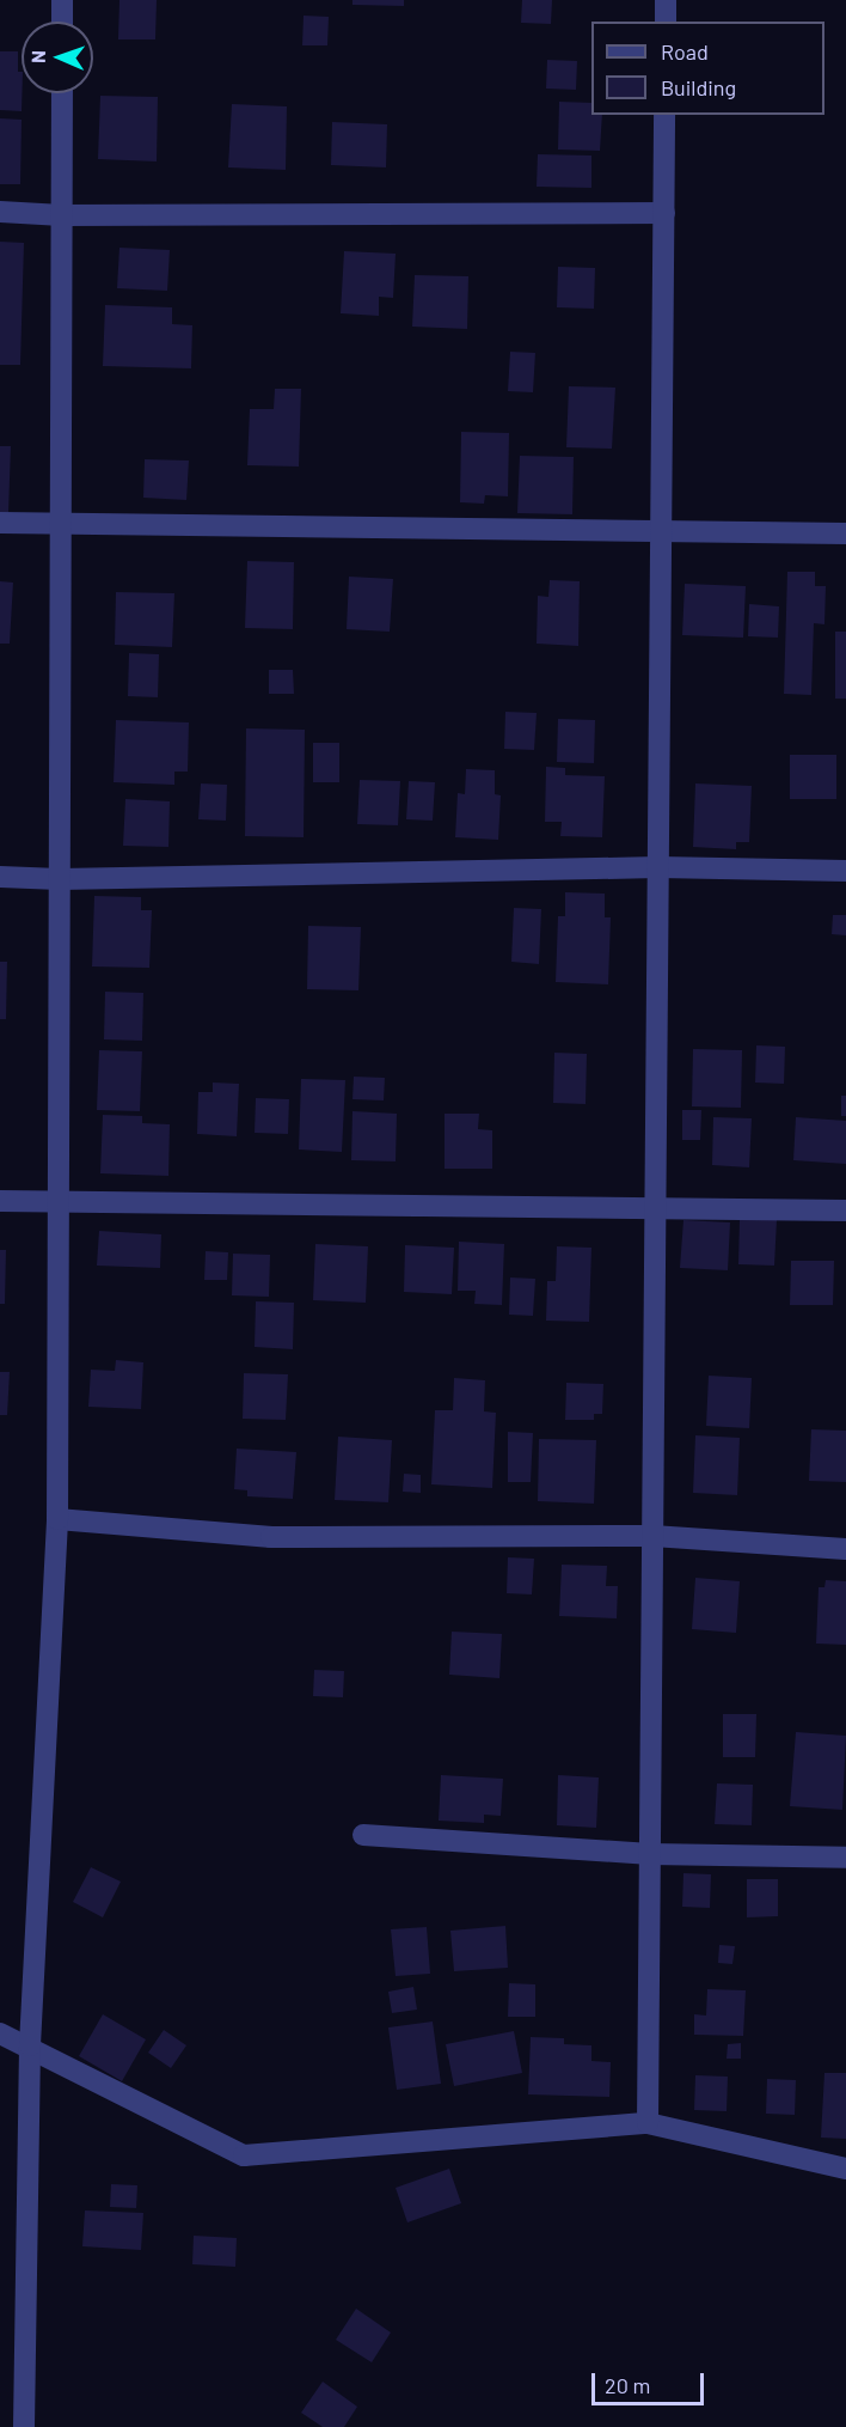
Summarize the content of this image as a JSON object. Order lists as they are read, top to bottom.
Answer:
{
  "legend": ["Road", "Building"],
  "scale_bar": "20 m",
  "north": "left"
}
